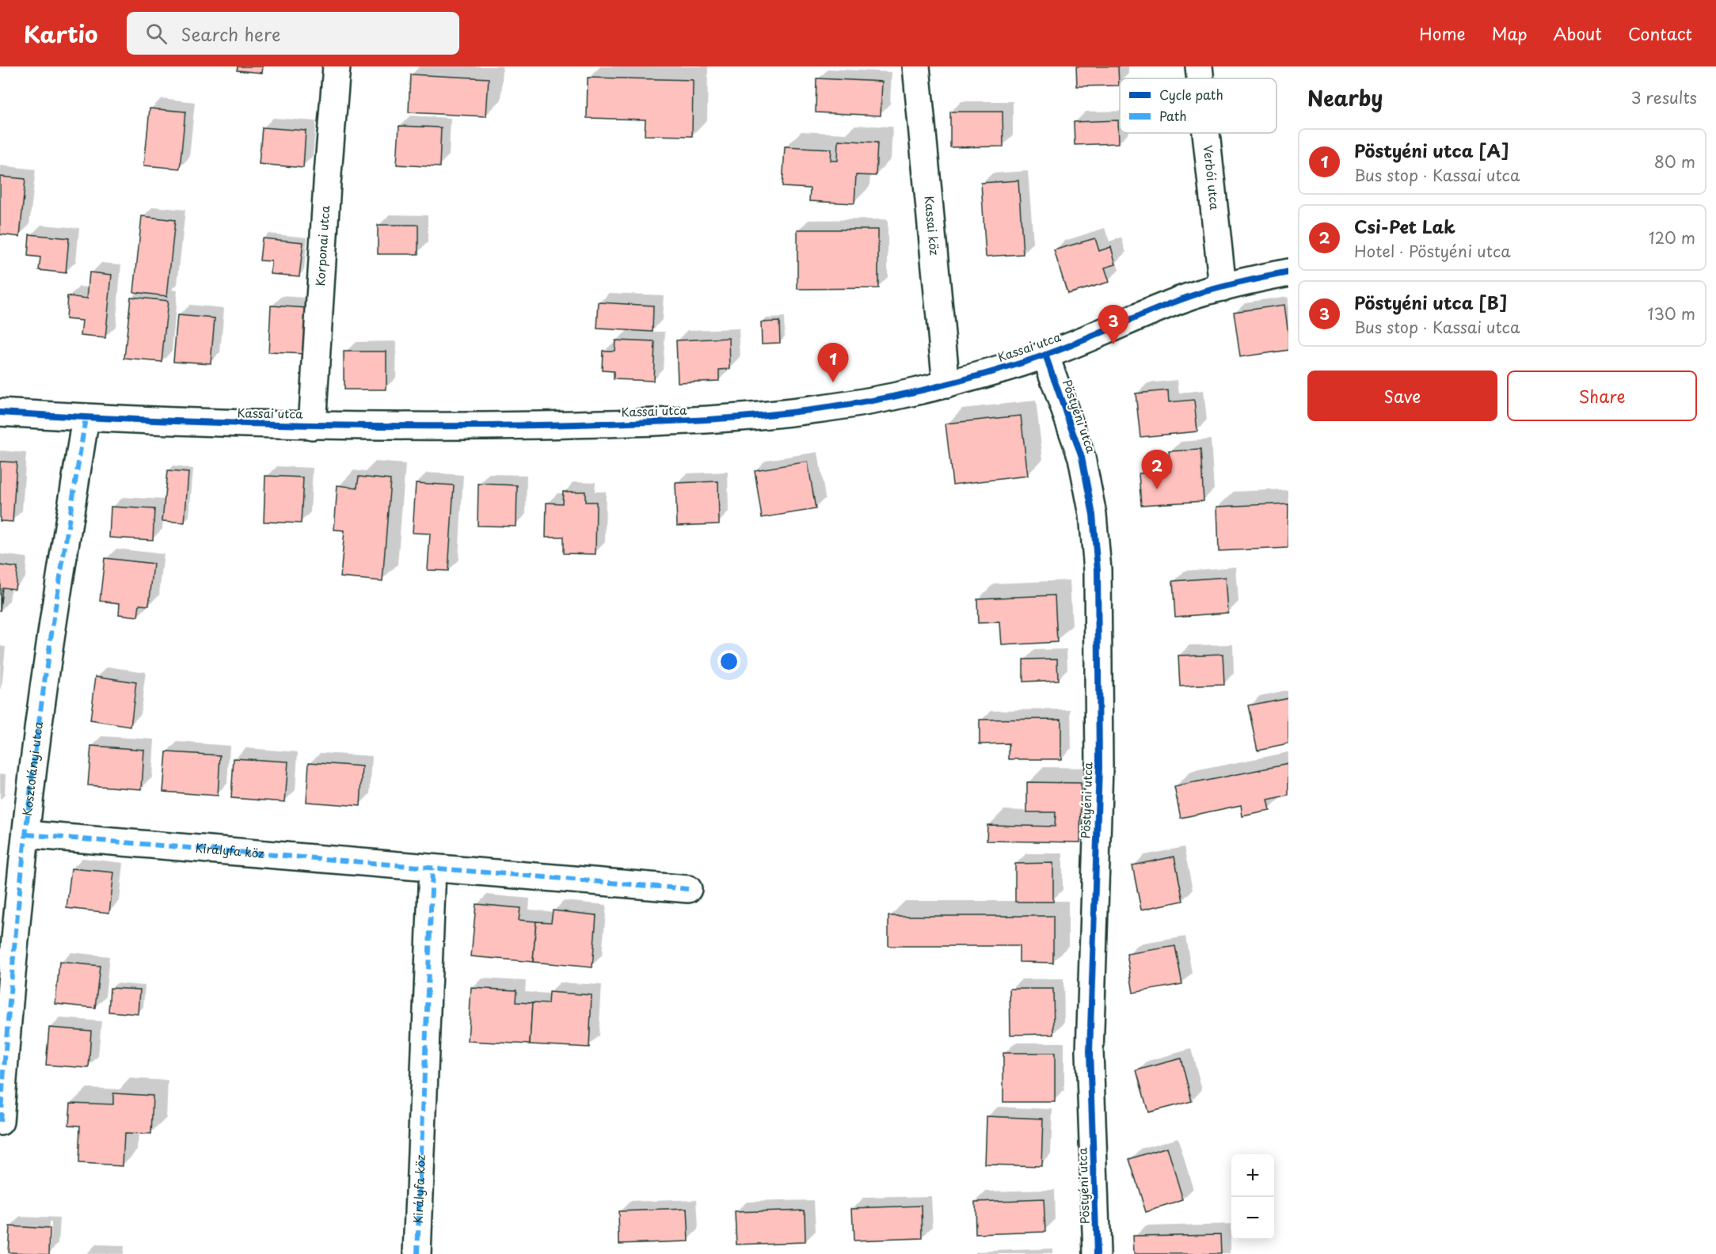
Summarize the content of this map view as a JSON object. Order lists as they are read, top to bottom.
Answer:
{
  "streets": {
    "street": [
      "Verbói utca",
      "Kassai köz",
      "Korponai utca",
      "Kassai utca",
      "Pöstyéni utca",
      "Kosztolányi utca",
      "Királyfa köz"
    ]
  },
  "crossings": [
    ["Verbói utca", "Kassai utca"],
    ["Kassai köz", "Kassai utca"],
    ["Korponai utca", "Kassai utca"],
    ["Kassai utca", "Pöstyéni utca"],
    ["Kassai utca", "Kosztolányi utca"],
    ["Kosztolányi utca", "Királyfa köz"]
  ],
  "legend": ["Cycle path", "Path"],
  "page": {
    "header": "Kartio",
    "search": "Search here",
    "nav": [
      "Home",
      "Map",
      "About",
      "Contact"
    ],
    "heading": ["Nearby", "3 results"],
    "list": [
      {
        "mark": "1",
        "name": "Pöstyéni utca [A]",
        "note": "Bus stop · Kassai utca",
        "value": "80 m"
      },
      {
        "mark": "2",
        "name": "Csi-Pet Lak",
        "note": "Hotel · Pöstyéni utca",
        "value": "120 m"
      },
      {
        "mark": "3",
        "name": "Pöstyéni utca [B]",
        "note": "Bus stop · Kassai utca",
        "value": "130 m"
      }
    ],
    "pins": ["3", "1", "2"],
    "buttons": ["Save", "Share"],
    "map_buttons": ["+", "−"]
  }
}
